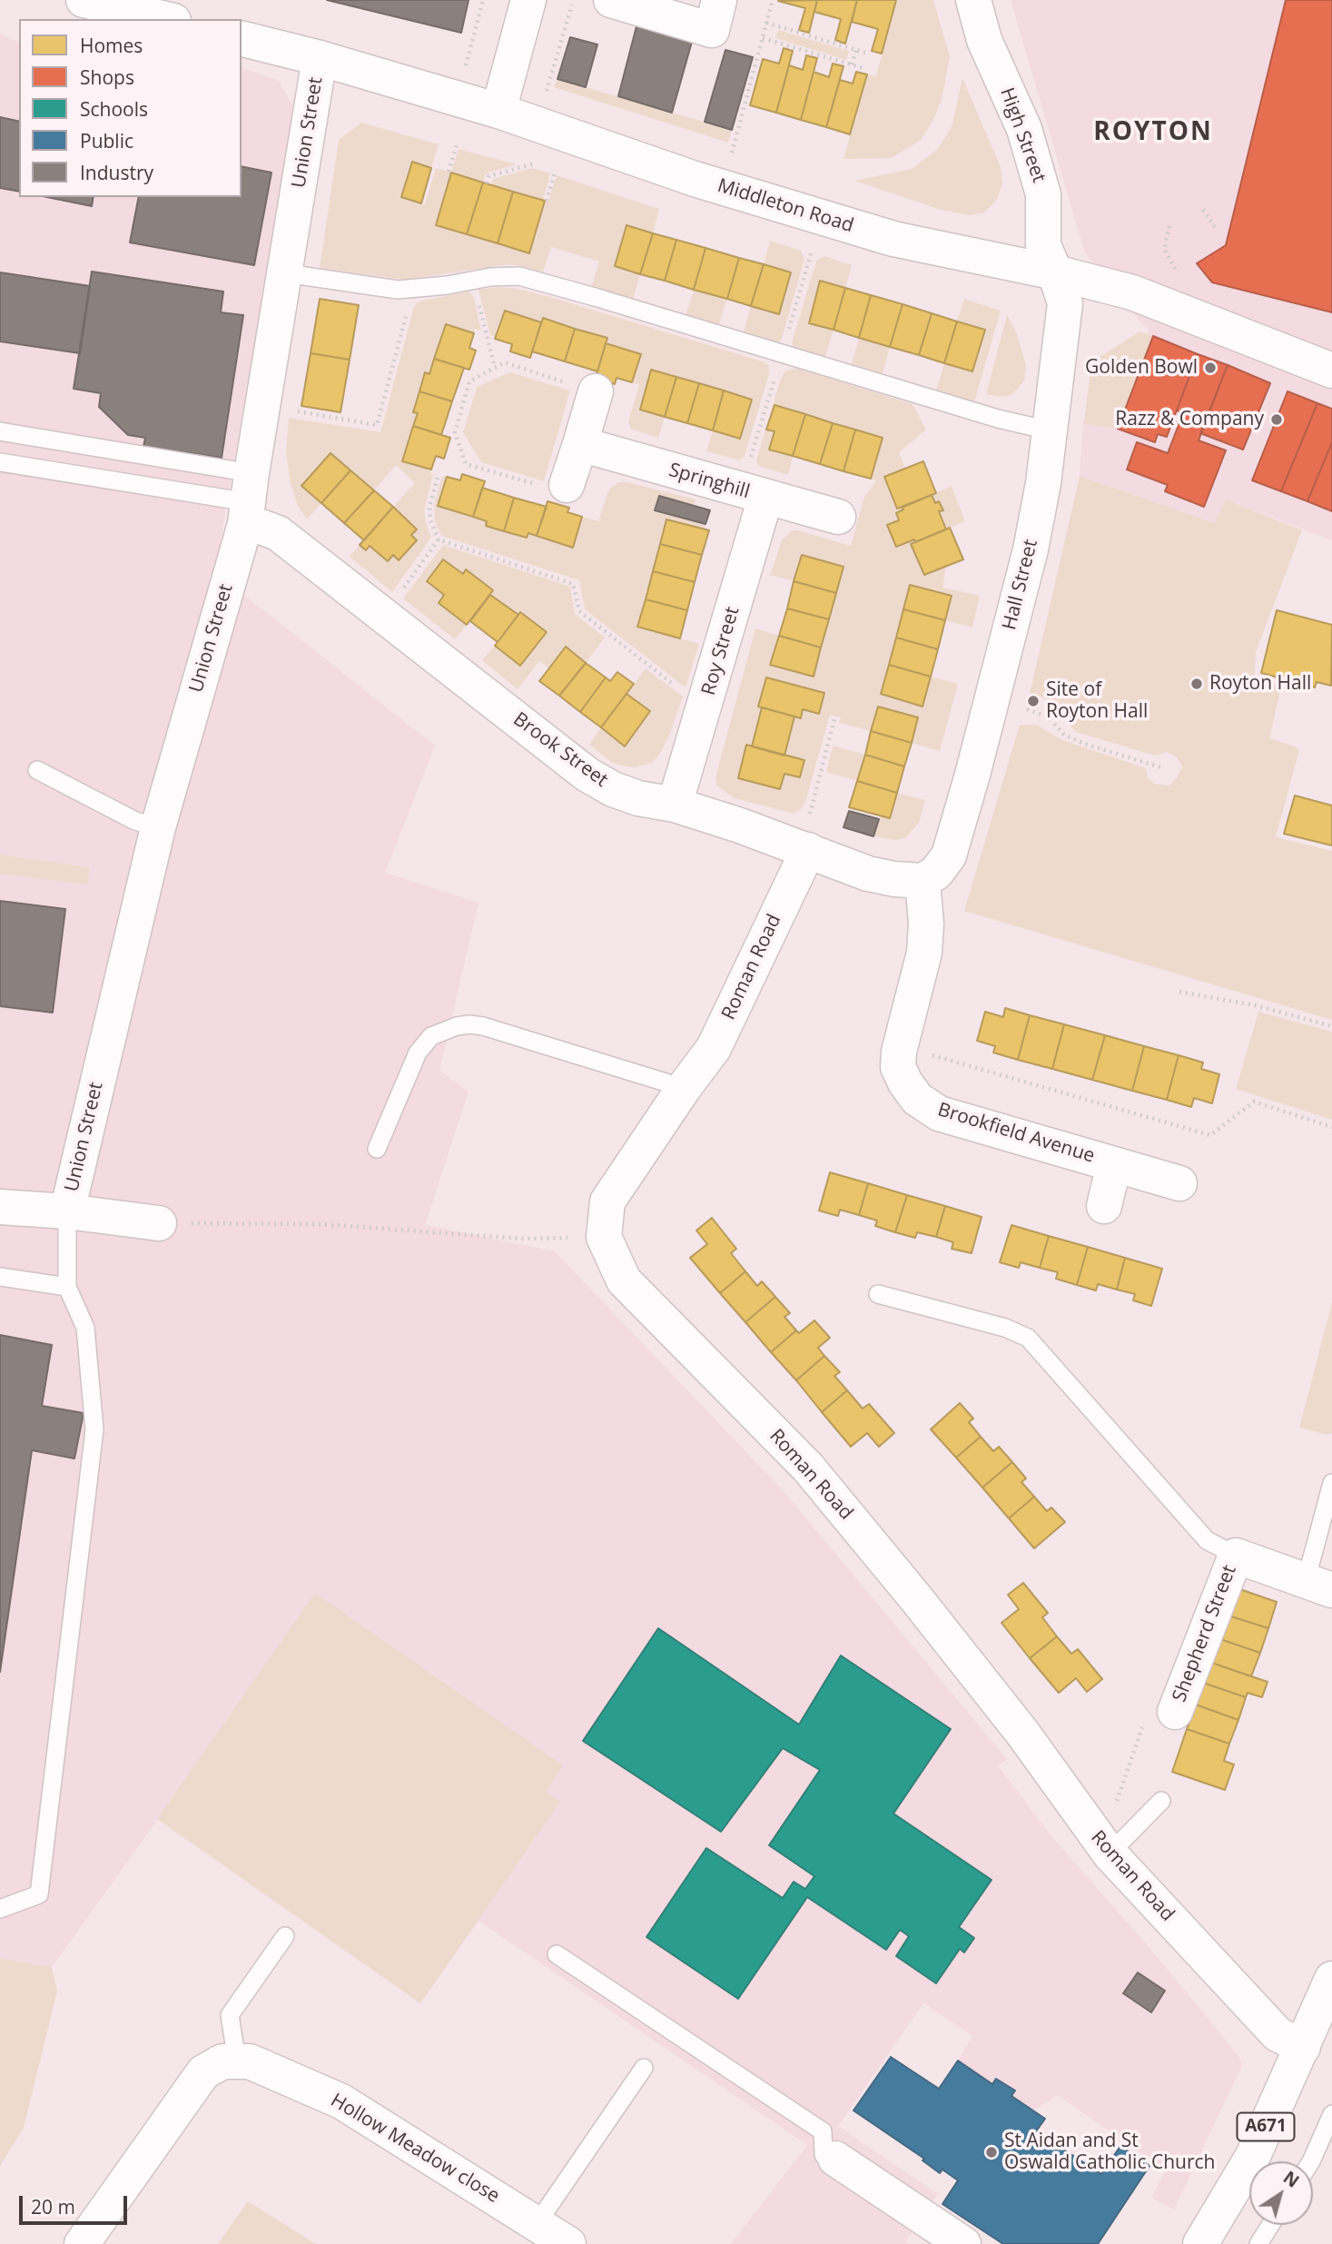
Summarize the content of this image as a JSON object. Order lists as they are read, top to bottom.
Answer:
{
  "streets": {
    "street": [
      "Union Street",
      "High Street",
      "Middleton Road",
      "Springhill",
      "Hall Street",
      "Roy Street",
      "Brook Street",
      "Roman Road",
      "Brookfield Avenue",
      "Shepherd Street",
      "A671",
      "Hollow Meadow close"
    ]
  },
  "crossings": [
    ["Union Street", "Middleton Road"],
    ["Union Street", "Brook Street"],
    ["High Street", "Middleton Road"],
    ["High Street", "Hall Street"],
    ["Middleton Road", "Hall Street"],
    ["Springhill", "Roy Street"],
    ["Hall Street", "Brook Street"],
    ["Hall Street", "Brookfield Avenue"],
    ["Roy Street", "Brook Street"],
    ["Brook Street", "Roman Road"],
    ["Brook Street", "Brookfield Avenue"],
    ["Roman Road", "A671"]
  ],
  "districts": ["ROYTON"],
  "places": [
    "Golden Bowl",
    "Razz & Company",
    "Royton Hall",
    "Site of Royton Hall",
    "St Aidan and St Oswald Catholic Church"
  ],
  "legend": [
    "Homes",
    "Shops",
    "Schools",
    "Public",
    "Industry"
  ],
  "scale_bar": "20 m",
  "north": "top right"
}
